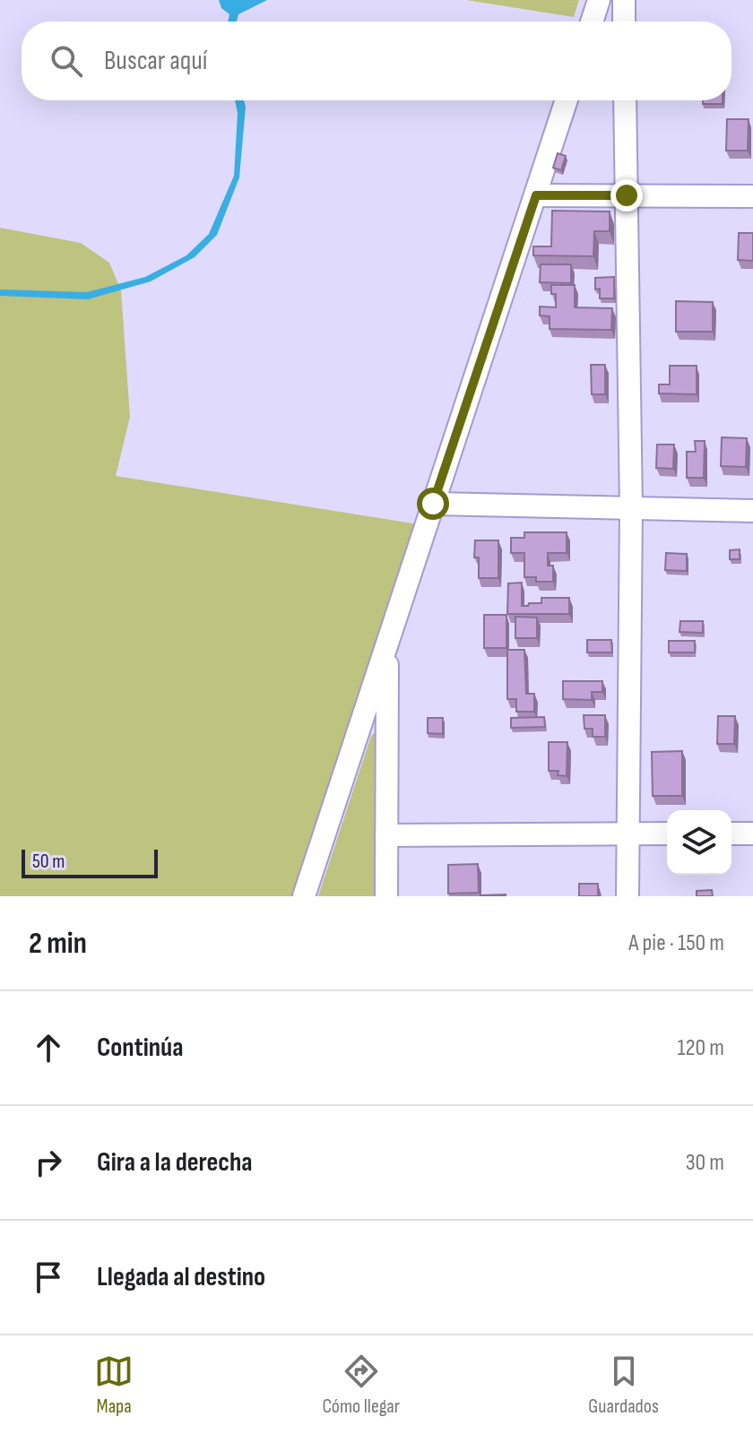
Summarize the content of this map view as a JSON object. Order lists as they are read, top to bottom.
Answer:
{
  "scale_bar": "50 m",
  "page": {
    "search": "Buscar aquí",
    "scale": "50 m",
    "heading": ["2 min", "A pie · 150 m"],
    "list": [
      ["Continúa", "120 m"],
      ["Gira a la derecha", "30 m"],
      "Llegada al destino"
    ],
    "nav": ["Mapa", "Cómo llegar", "Guardados"]
  }
}
